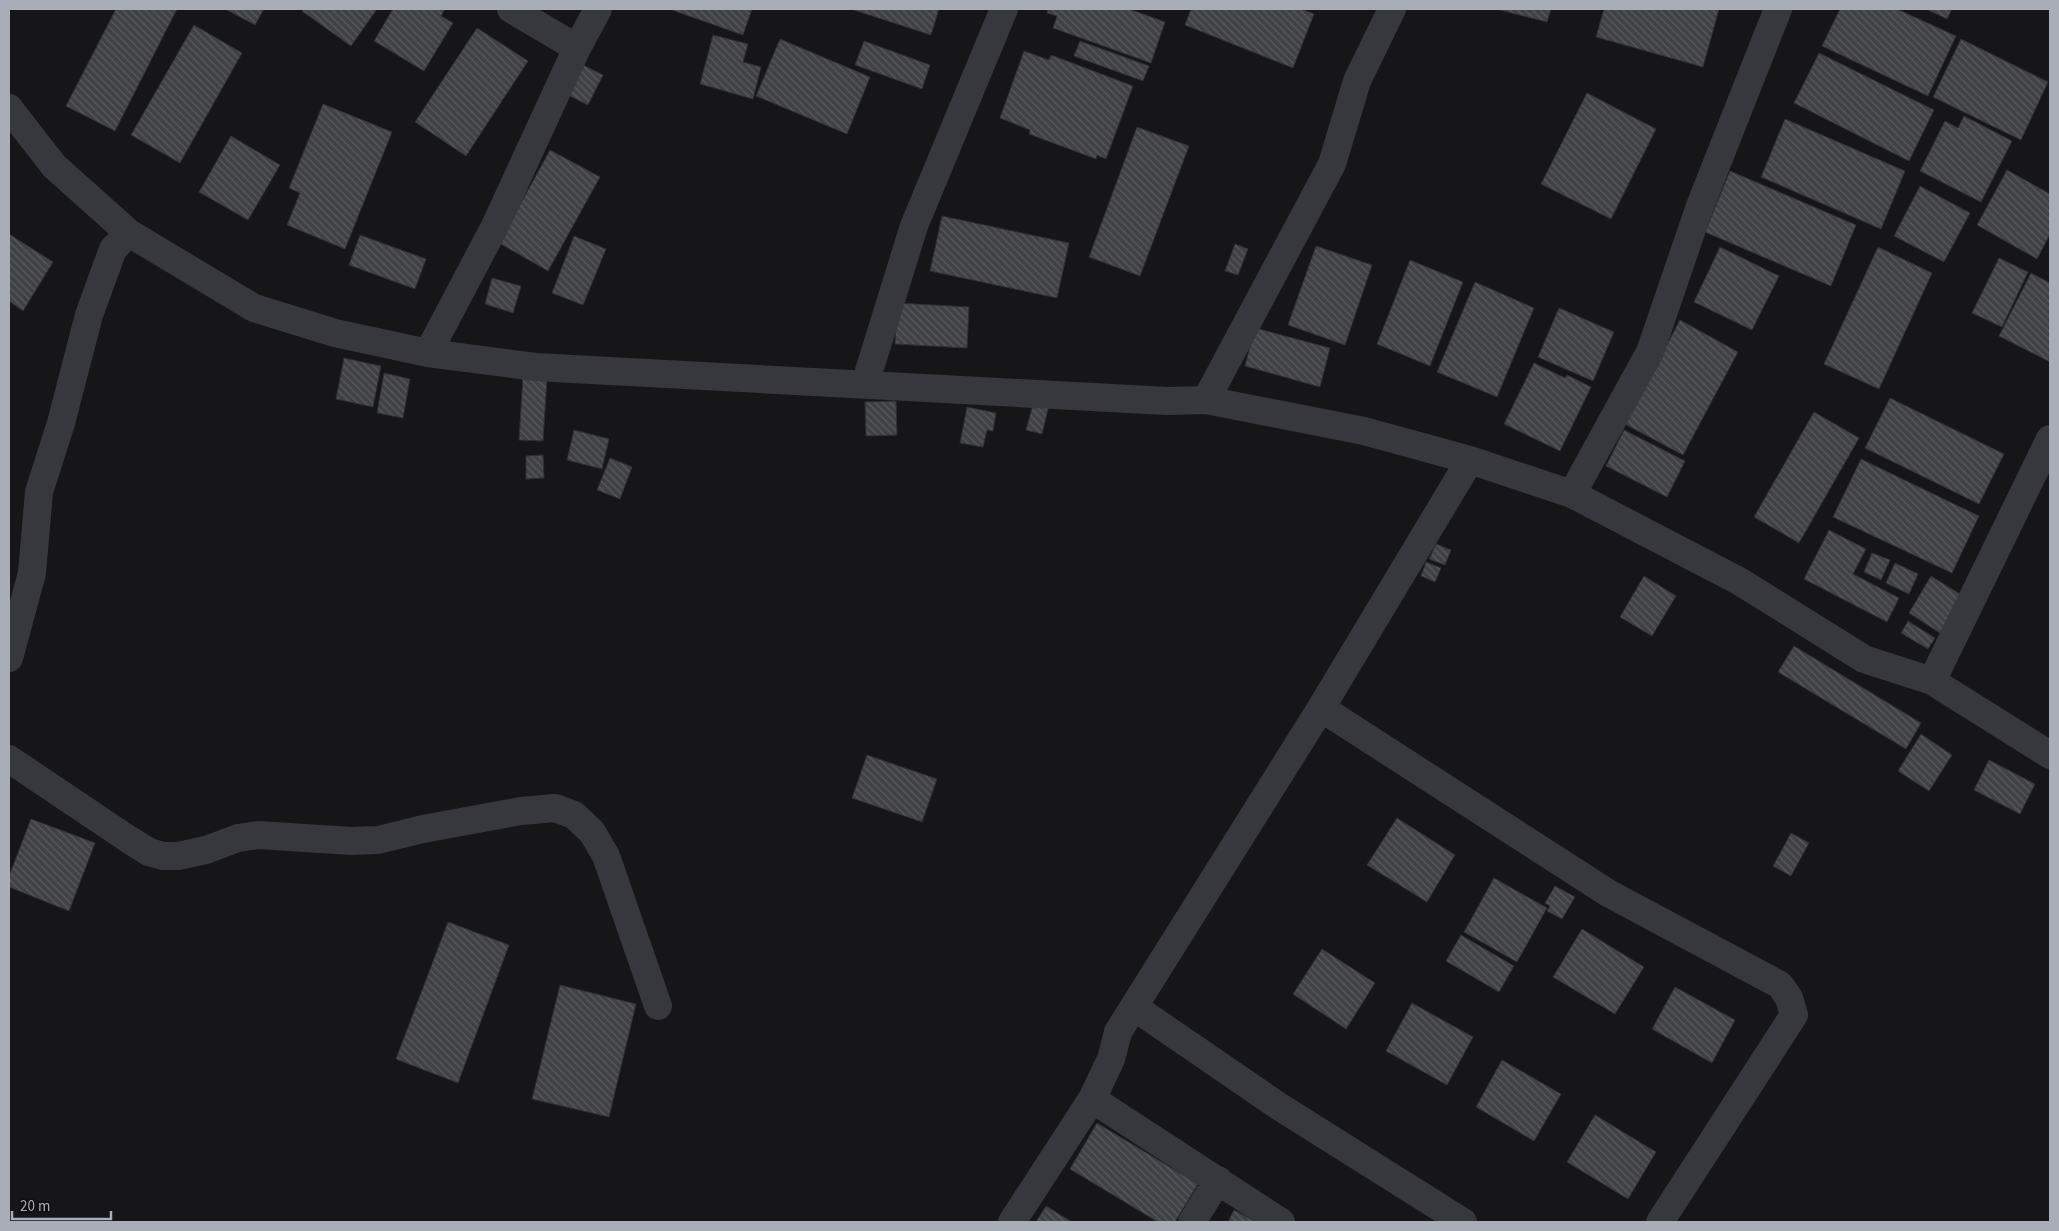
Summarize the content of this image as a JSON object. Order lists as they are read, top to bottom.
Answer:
{
  "scale_bar": "20 m"
}
